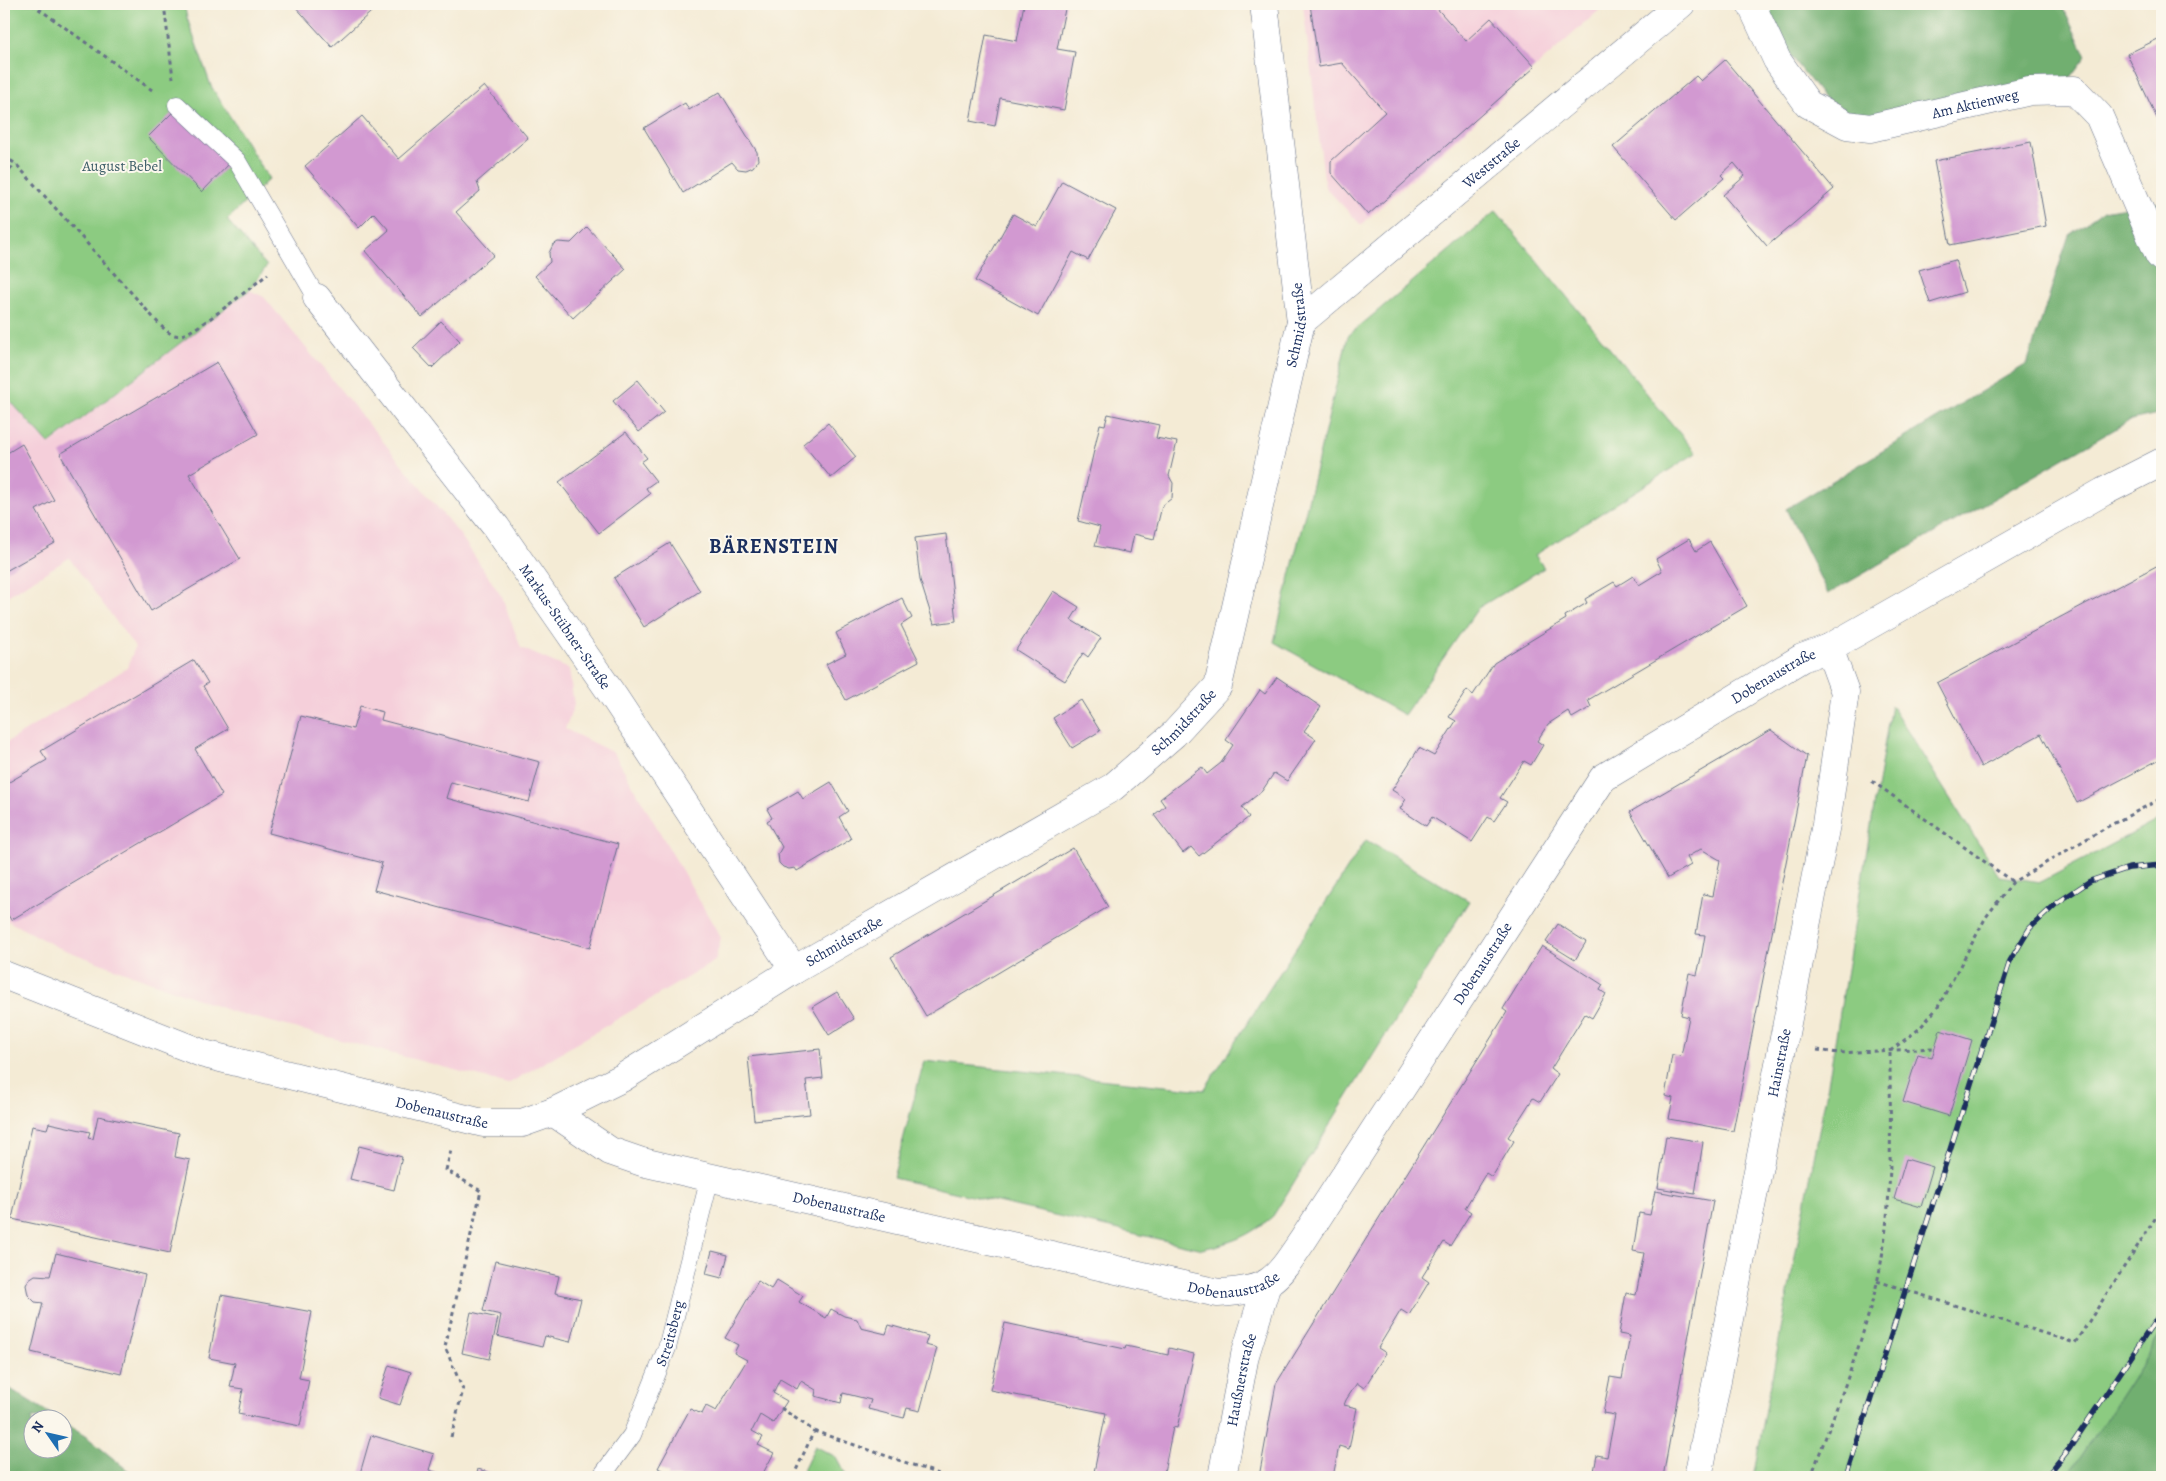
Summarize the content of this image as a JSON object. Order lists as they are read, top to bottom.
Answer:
{
  "streets": {
    "street": [
      "Am Aktienweg",
      "Weststraße",
      "Schmidstraße",
      "Markus-Stübner-Straße",
      "Dobenaustraße",
      "Hainstraße",
      "Haußnerstraße"
    ],
    "lane": ["Streitsberg"]
  },
  "crossings": [
    ["Weststraße", "Schmidstraße"],
    ["Schmidstraße", "Markus-Stübner-Straße"],
    ["Schmidstraße", "Dobenaustraße"],
    ["Dobenaustraße", "Hainstraße"],
    ["Dobenaustraße", "Streitsberg"],
    ["Dobenaustraße", "Haußnerstraße"]
  ],
  "districts": ["BÄRENSTEIN"],
  "parks": ["August Bebel"],
  "north": "top left"
}
